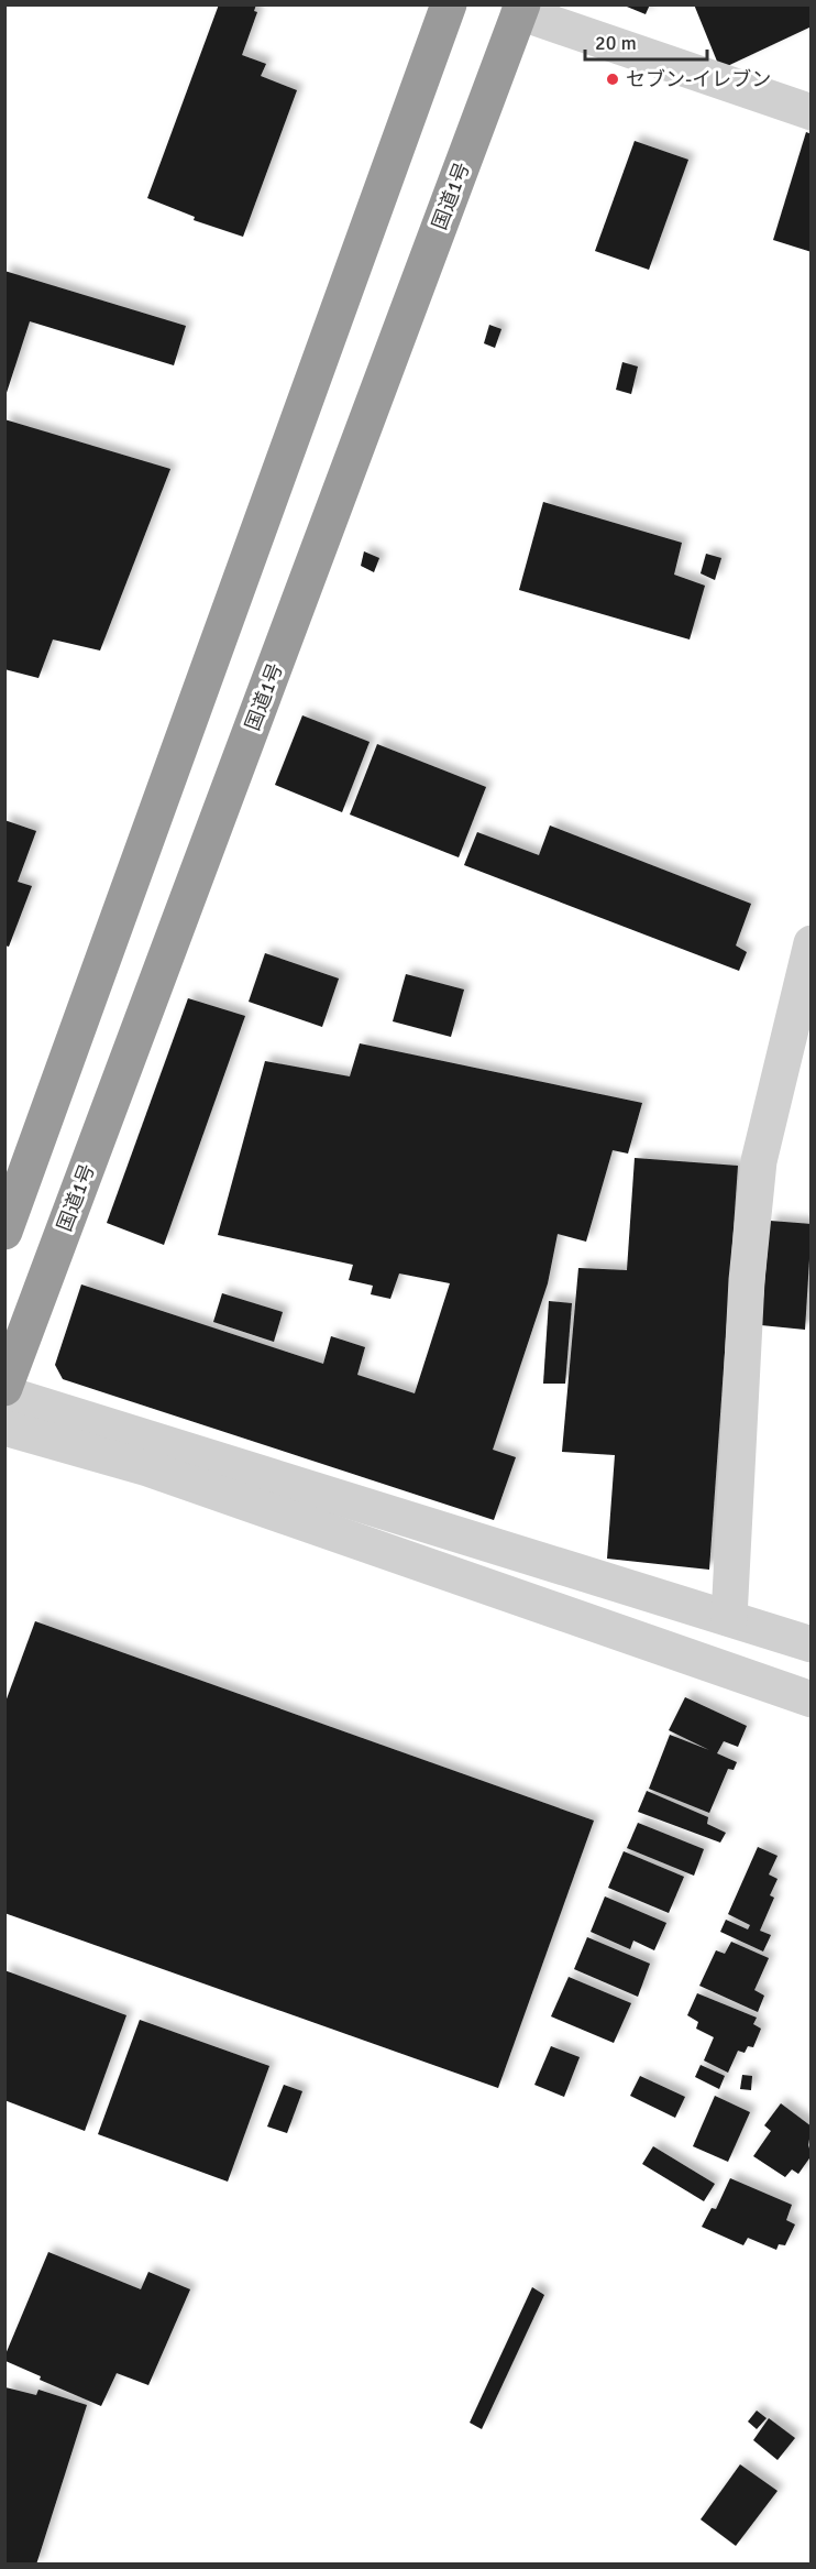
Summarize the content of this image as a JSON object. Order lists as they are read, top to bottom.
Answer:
{
  "streets": {
    "highway": ["国道1号"]
  },
  "places": ["セブン-イレブン"],
  "scale_bar": "20 m"
}
